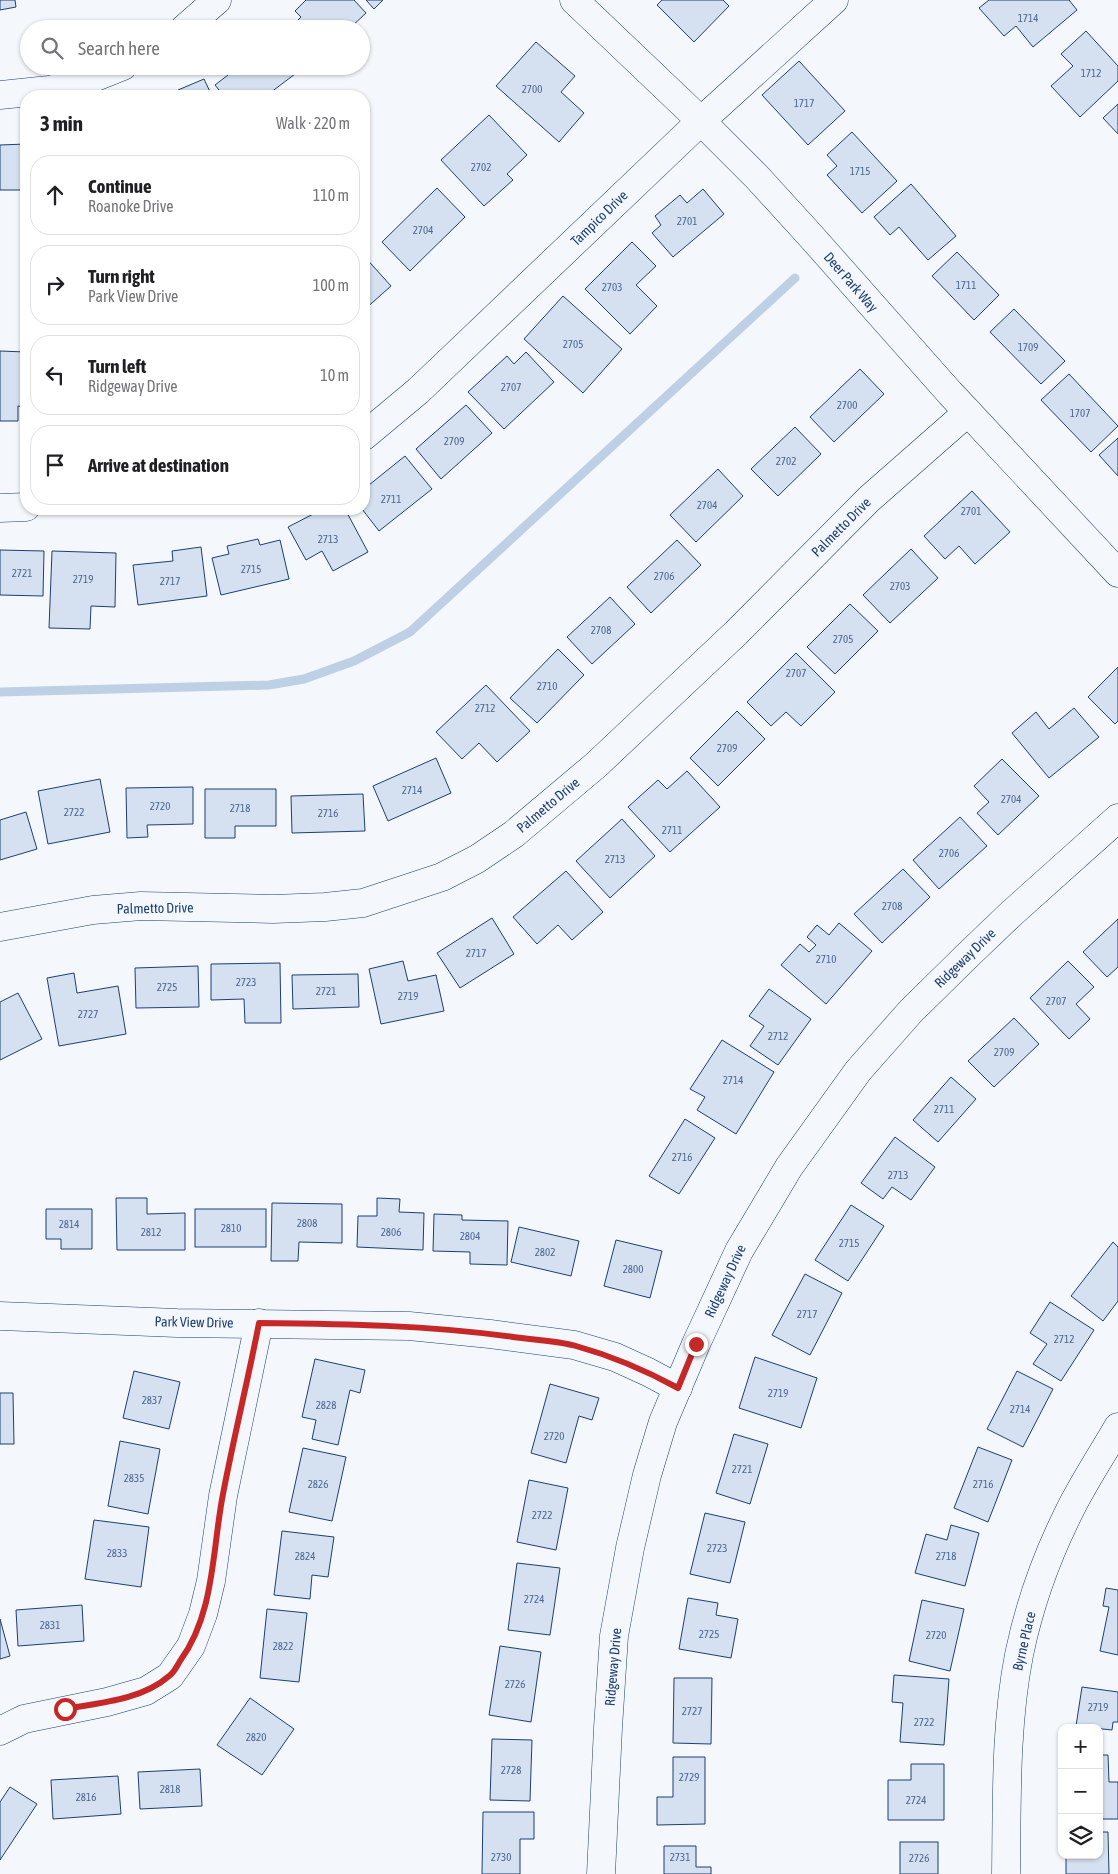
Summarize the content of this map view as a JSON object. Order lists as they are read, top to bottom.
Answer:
{
  "streets": {
    "street": [
      "Tampico Drive",
      "Deer Park Way",
      "Palmetto Drive",
      "Ridgeway Drive",
      "Park View Drive",
      "Byrne Place"
    ]
  },
  "crossings": [
    ["Tampico Drive", "Deer Park Way"],
    ["Deer Park Way", "Palmetto Drive"],
    ["Ridgeway Drive", "Park View Drive"]
  ],
  "house_numbers": [
    "1714",
    "1712",
    "2700",
    "1717",
    "2702",
    "1715",
    "2701",
    "2704",
    "1711",
    "2703",
    "2705",
    "1709",
    "2707",
    "2700",
    "1707",
    "2709",
    "2702",
    "2711",
    "2704",
    "2701",
    "2713",
    "2715",
    "2721",
    "2706",
    "2719",
    "2717",
    "2703",
    "2708",
    "2705",
    "2707",
    "2710",
    "2712",
    "2709",
    "2714",
    "2704",
    "2720",
    "2718",
    "2722",
    "2716",
    "2711",
    "2706",
    "2713",
    "2708",
    "2717",
    "2710",
    "2723",
    "2725",
    "2721",
    "2719",
    "2707",
    "2727",
    "2712",
    "2709",
    "2714",
    "2711",
    "2716",
    "2713",
    "2808",
    "2814",
    "2810",
    "2812",
    "2806",
    "2804",
    "2715",
    "2802",
    "2800",
    "2717",
    "2712",
    "2719",
    "2837",
    "2828",
    "2714",
    "2720",
    "2721",
    "2835",
    "2826",
    "2716",
    "2722",
    "2723",
    "2833",
    "2824",
    "2718",
    "2724",
    "2831",
    "2725",
    "2720",
    "2822",
    "2726",
    "2719",
    "2727",
    "2722",
    "2820",
    "2728",
    "2729",
    "2818",
    "2816",
    "2724",
    "2730",
    "2731",
    "2726"
  ],
  "page": {
    "search": "Search here",
    "heading": ["3 min", "Walk · 220 m"],
    "list": [
      ["Continue", "Roanoke Drive", "110 m"],
      ["Turn right", "Park View Drive", "100 m"],
      ["Turn left", "Ridgeway Drive", "10 m"],
      "Arrive at destination"
    ],
    "map_buttons": ["+", "−"]
  }
}
